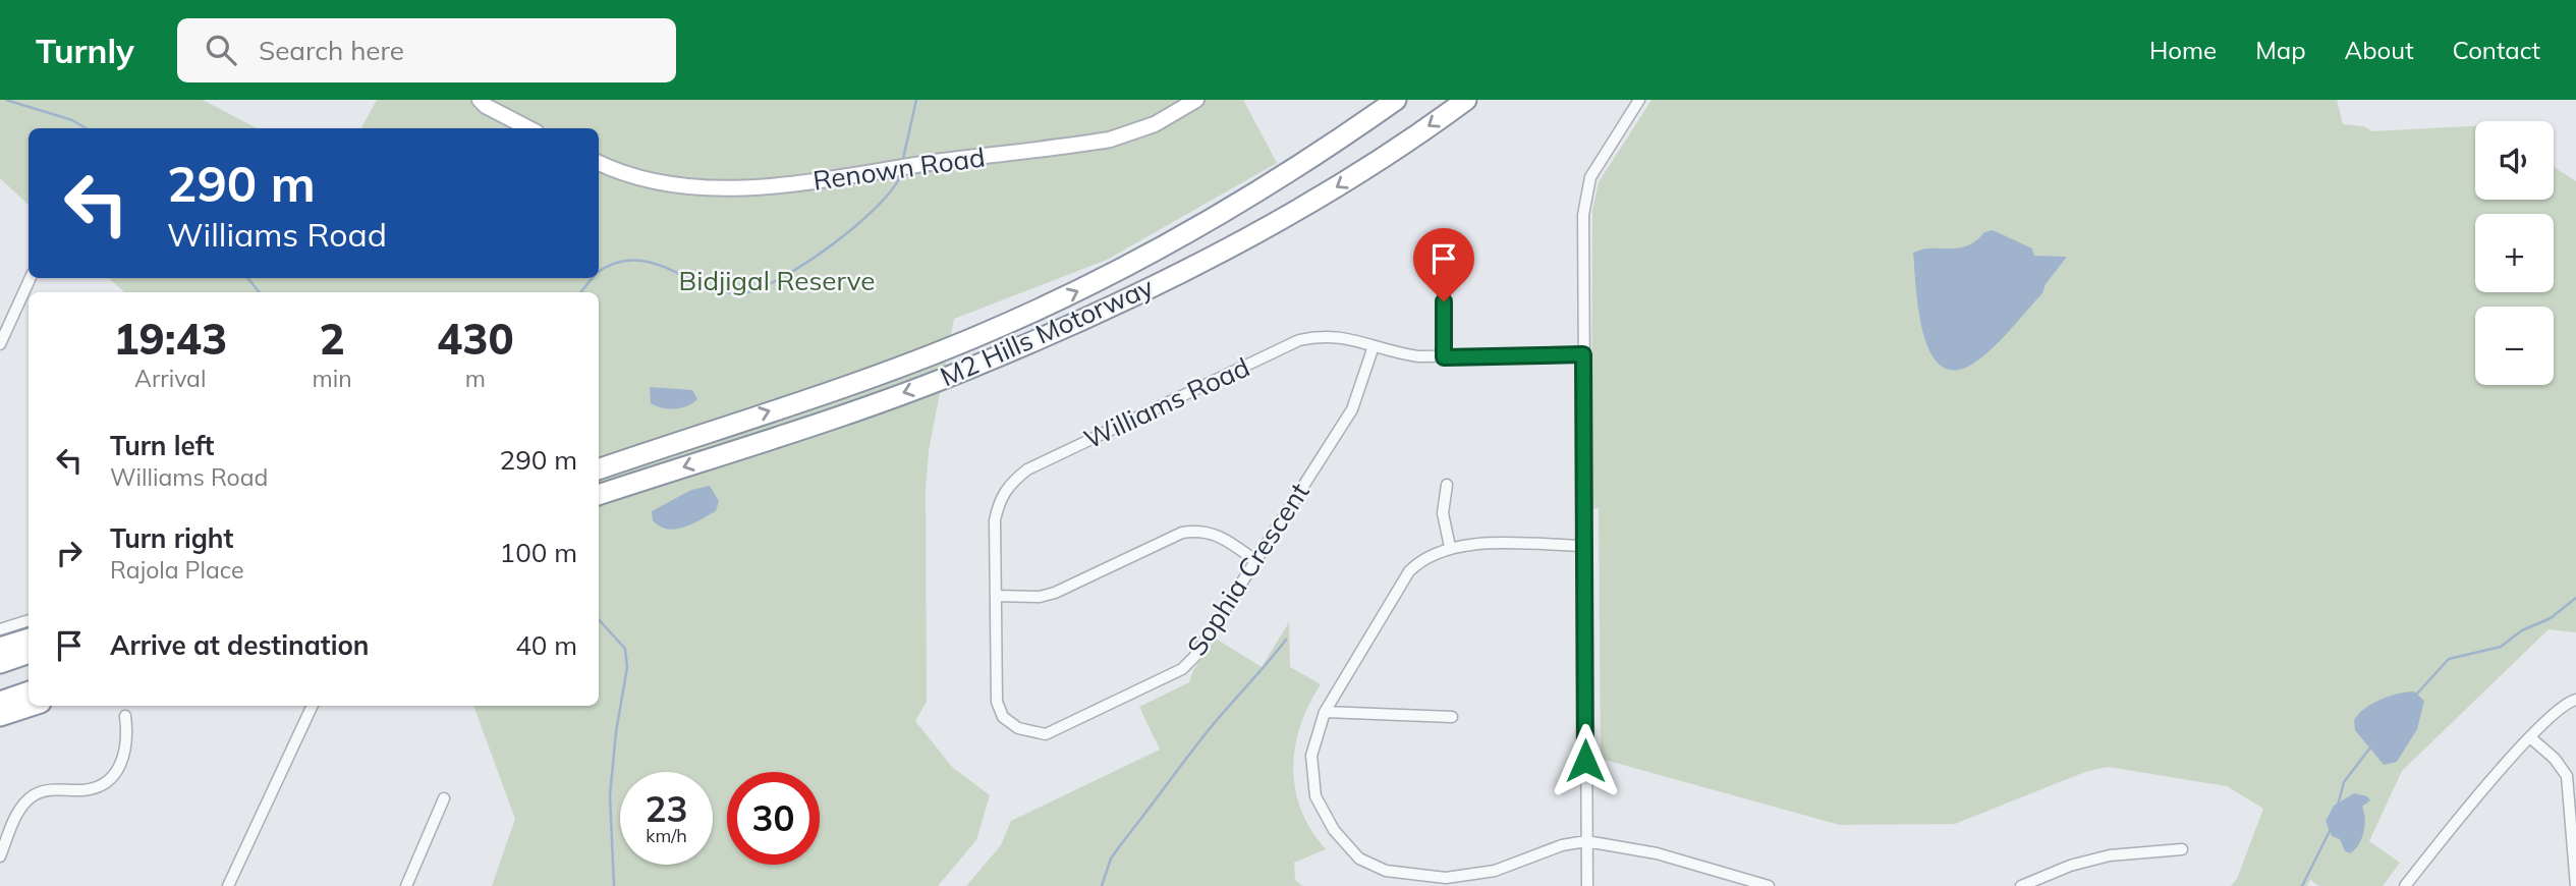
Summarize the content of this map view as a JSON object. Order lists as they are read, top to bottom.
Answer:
{
  "streets": {
    "highway": ["M2 Hills Motorway"],
    "main road": ["Renown Road"],
    "street": ["Williams Road", "Sophia Crescent"]
  },
  "crossings": [
    ["Williams Road", "Sophia Crescent"]
  ],
  "parks": ["Bidjigal Reserve"],
  "page": {
    "header": "Turnly",
    "search": "Search here",
    "nav": [
      "Home",
      "Map",
      "About",
      "Contact"
    ],
    "map_buttons": ["+", "−"],
    "turn": ["290 m", "Williams Road"],
    "eta": [
      "19:43",
      "Arrival",
      "2",
      "min",
      "430",
      "m"
    ],
    "list": [
      {
        "name": "Turn left",
        "note": "Williams Road",
        "value": "290 m"
      },
      {
        "name": "Turn right",
        "note": "Rajola Place",
        "value": "100 m"
      },
      {
        "name": "Arrive at destination",
        "value": "40 m"
      }
    ],
    "speed": "23 km/h",
    "limit": "30"
  }
}
